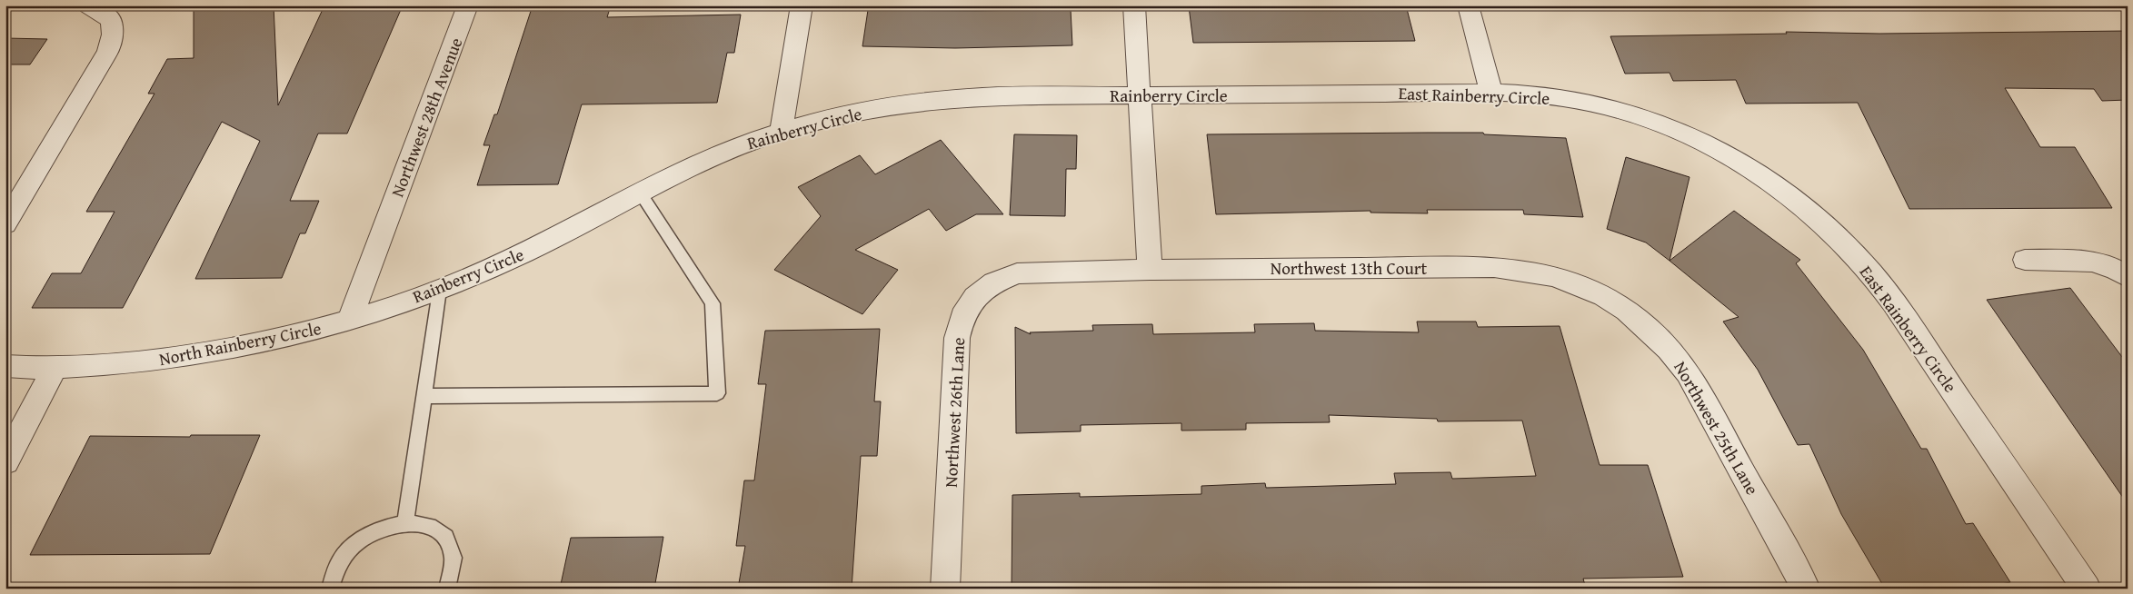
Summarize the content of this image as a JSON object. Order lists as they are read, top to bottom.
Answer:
{
  "streets": {
    "street": [
      "Rainberry Circle",
      "East Rainberry Circle",
      "Northwest 28th Avenue",
      "Northwest 13th Court",
      "North Rainberry Circle",
      "Northwest 26th Lane",
      "Northwest 25th Lane"
    ]
  },
  "crossings": [
    ["Rainberry Circle", "East Rainberry Circle"],
    ["Rainberry Circle", "Northwest 28th Avenue"],
    ["Rainberry Circle", "North Rainberry Circle"],
    ["Northwest 28th Avenue", "North Rainberry Circle"],
    ["Northwest 13th Court", "Northwest 26th Lane"],
    ["Northwest 13th Court", "Northwest 25th Lane"]
  ]
}
